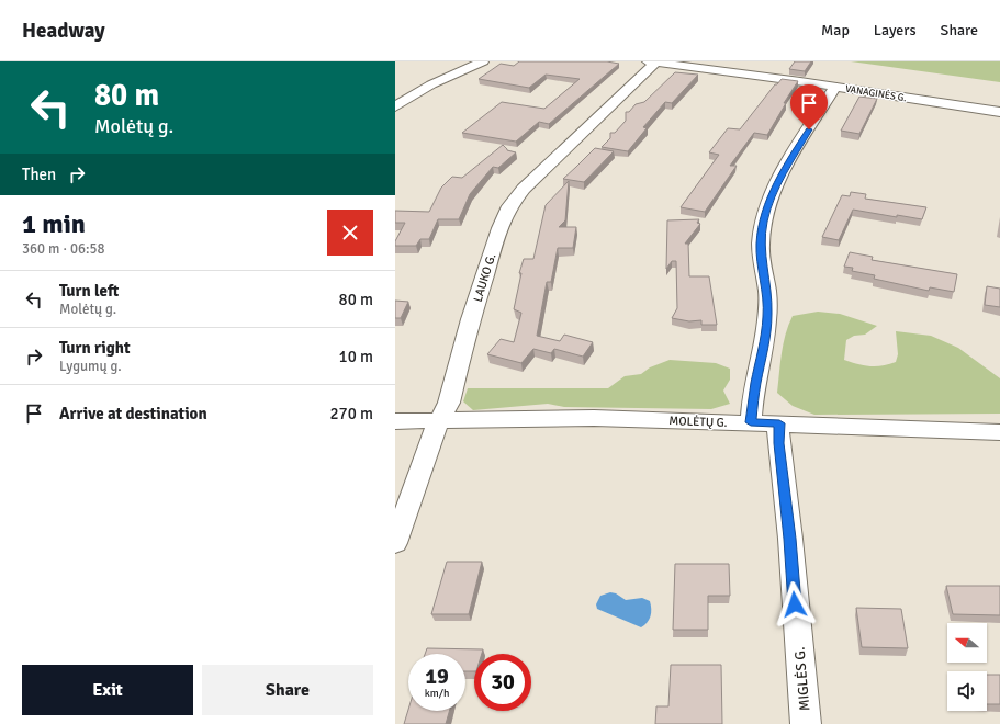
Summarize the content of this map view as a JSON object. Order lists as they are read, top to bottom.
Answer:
{
  "streets": {
    "street": [
      "VANAGINĖS G.",
      "LAUKO G.",
      "MOLĖTŲ G.",
      "MIGLĖS G."
    ]
  },
  "crossings": [
    ["VANAGINĖS G.", "LAUKO G."],
    ["LAUKO G.", "MOLĖTŲ G."],
    ["MOLĖTŲ G.", "MIGLĖS G."]
  ],
  "north": "left",
  "page": {
    "header": "Headway",
    "nav": ["Map", "Layers", "Share"],
    "turn": ["80 m", "Molėtų g."],
    "then": "Then",
    "heading": ["1 min", "360 m · 06:58"],
    "list": [
      {
        "name": "Turn left",
        "note": "Molėtų g.",
        "value": "80 m"
      },
      {
        "name": "Turn right",
        "note": "Lygumų g.",
        "value": "10 m"
      },
      {
        "name": "Arrive at destination",
        "value": "270 m"
      }
    ],
    "speed": "19 km/h",
    "limit": "30",
    "buttons": ["Exit", "Share"]
  }
}
